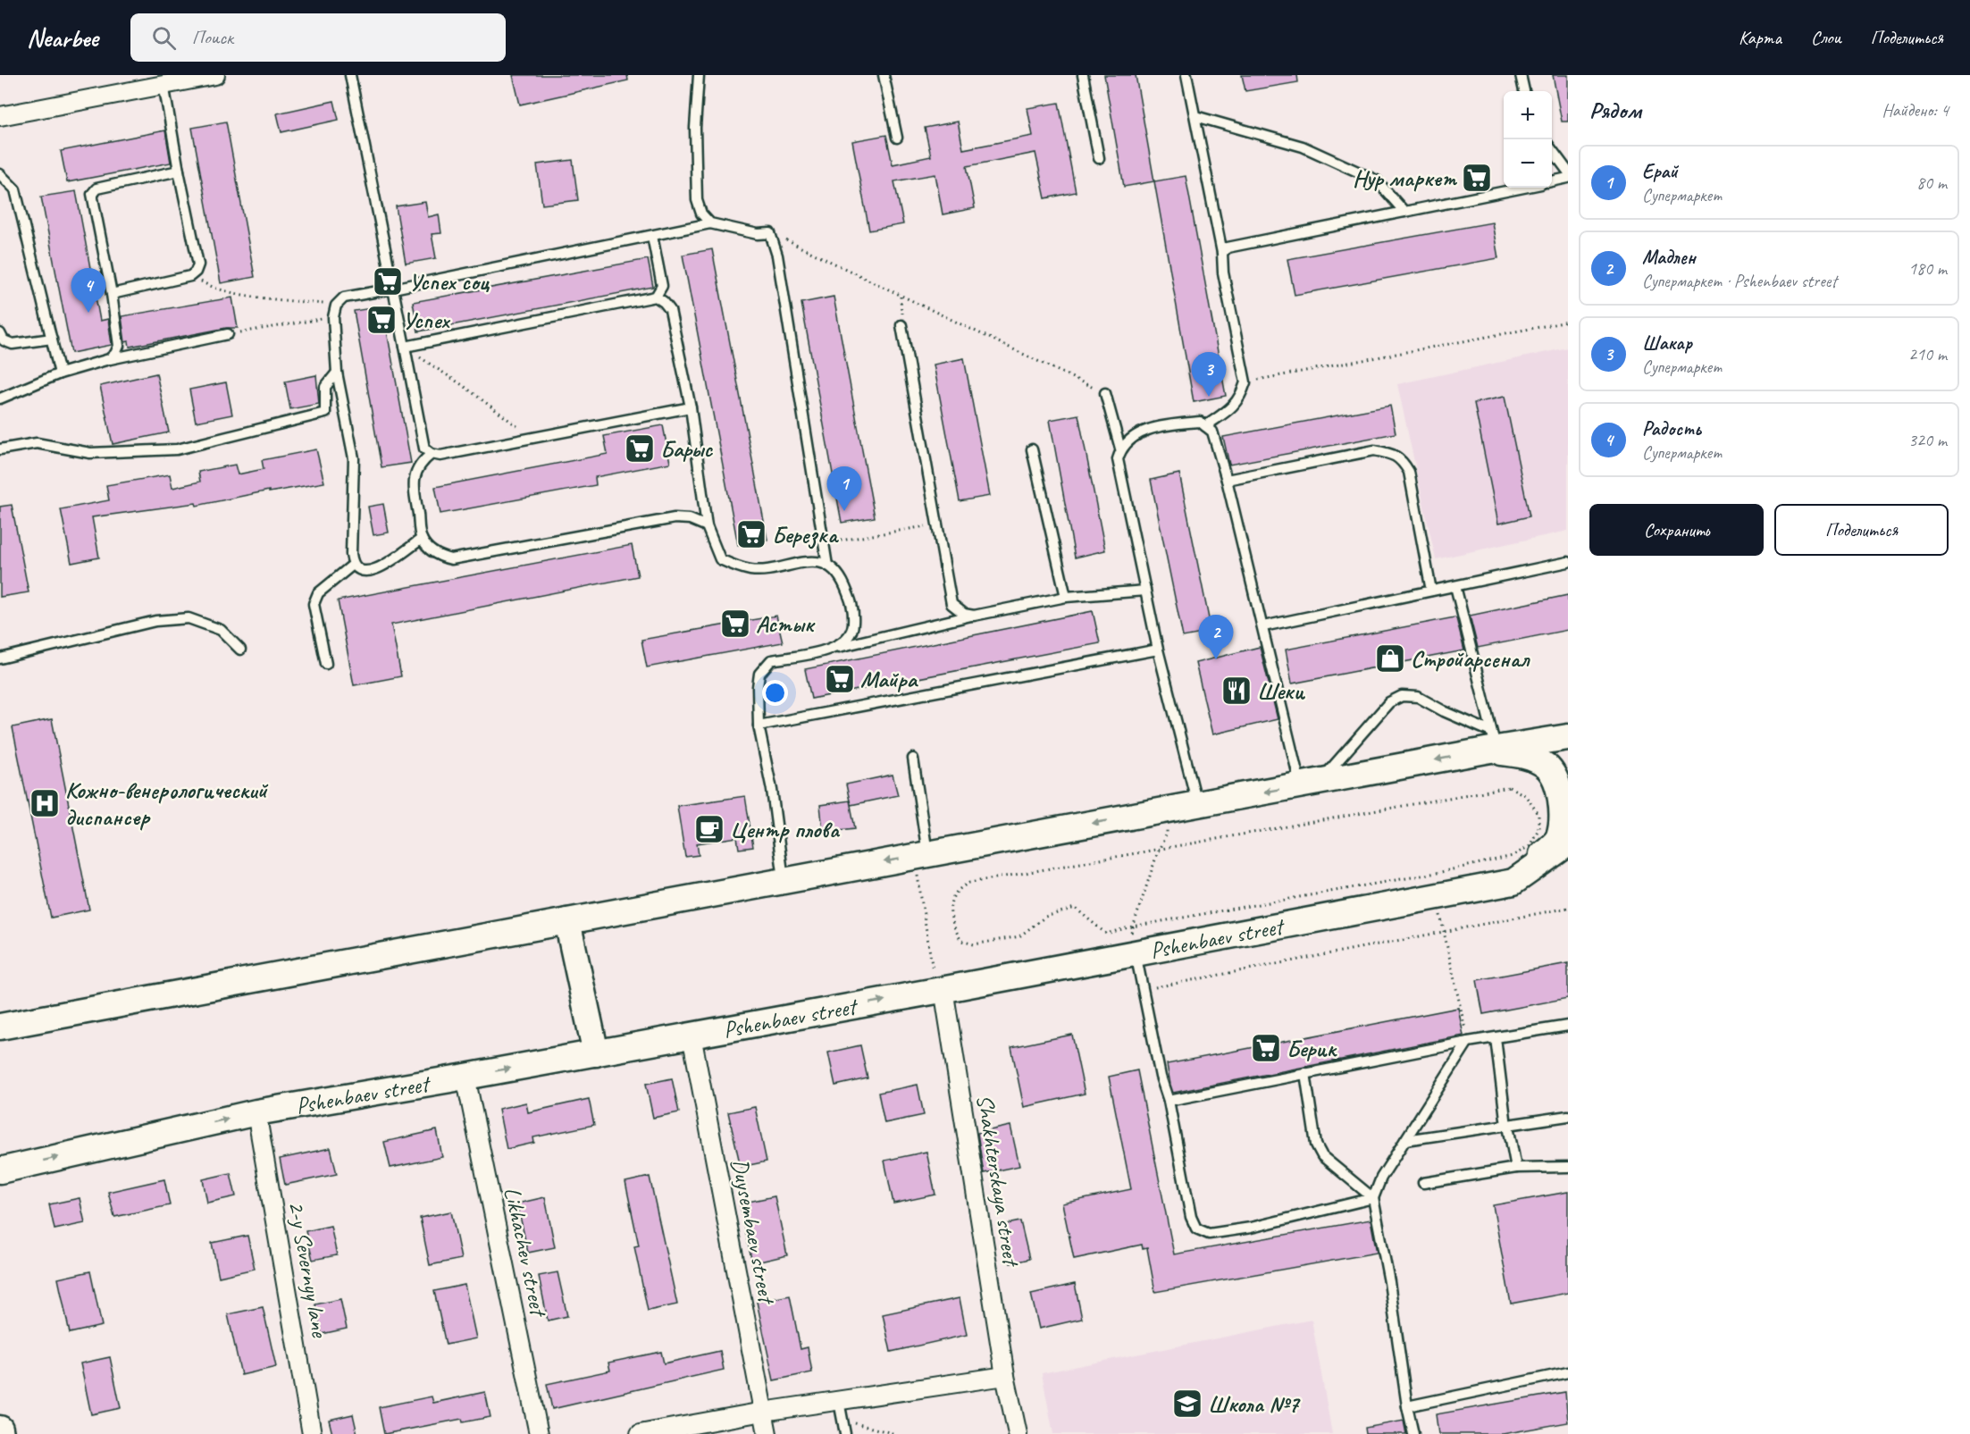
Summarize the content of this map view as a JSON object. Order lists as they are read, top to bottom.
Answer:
{
  "streets": {
    "main road": ["Pshenbaev street"],
    "street": [
      "Shakhterskaya street",
      "Duysembaev street",
      "Likhachev street",
      "2-y Severnyy lane"
    ]
  },
  "crossings": [
    ["Pshenbaev street", "Shakhterskaya street"],
    ["Pshenbaev street", "Duysembaev street"],
    ["Pshenbaev street", "Likhachev street"],
    ["Pshenbaev street", "2-y Severnyy lane"]
  ],
  "places": {
    "supermarket": [
      "Нур маркет",
      "Успех соц",
      "Успех",
      "Барыс",
      "Березка",
      "Астык",
      "Майра",
      "Берик"
    ],
    "shop": ["Стройарсенал"],
    "restaurant": ["Шеки"],
    "hospital": ["Кожно-венерологический диспансер"],
    "cafe": ["Центр плова"],
    "school or university": ["Школа №7"]
  },
  "page": {
    "header": "Nearbee",
    "search": "Поиск",
    "nav": ["Карта", "Слои", "Поделиться"],
    "heading": ["Рядом", "Найдено: 4"],
    "map_buttons": ["+", "−"],
    "list": [
      {
        "mark": "1",
        "name": "Ерай",
        "note": "Супермаркет",
        "value": "80 m"
      },
      {
        "mark": "2",
        "name": "Мадлен",
        "note": "Супермаркет · Pshenbaev street",
        "value": "180 m"
      },
      {
        "mark": "3",
        "name": "Шакар",
        "note": "Супермаркет",
        "value": "210 m"
      },
      {
        "mark": "4",
        "name": "Радость",
        "note": "Супермаркет",
        "value": "320 m"
      }
    ],
    "pins": [
      "4",
      "3",
      "1",
      "2"
    ],
    "buttons": ["Сохранить", "Поделиться"]
  }
}
